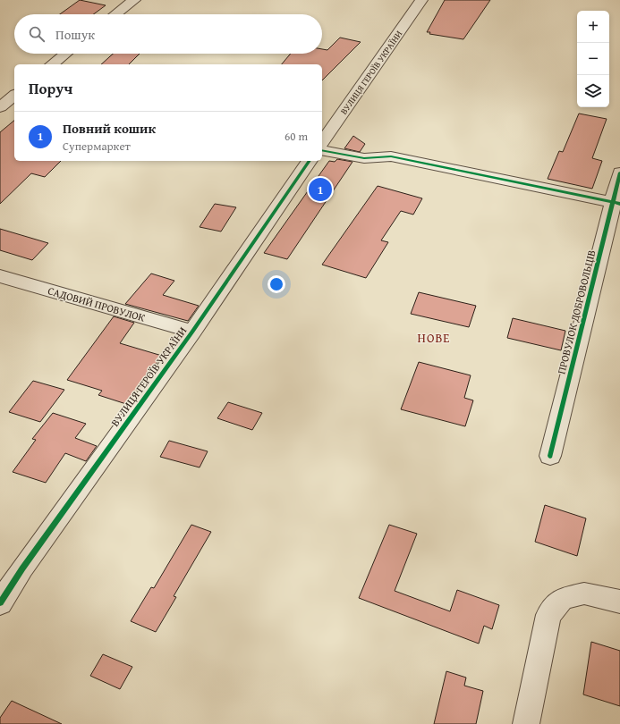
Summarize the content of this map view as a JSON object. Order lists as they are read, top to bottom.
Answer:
{
  "streets": {
    "street": ["ВУЛИЦЯ ГЕРОЇВ УКРАЇНИ", "САДОВИЙ ПРОВУЛОК", "ПРОВУЛОК ДОБРОВОЛЬЦІВ"]
  },
  "crossings": [
    ["ВУЛИЦЯ ГЕРОЇВ УКРАЇНИ", "САДОВИЙ ПРОВУЛОК"]
  ],
  "districts": ["НОВЕ"],
  "page": {
    "map_buttons": ["+", "−"],
    "search": "Пошук",
    "heading": "Поруч",
    "list": [
      {
        "mark": "1",
        "name": "Повний кошик",
        "note": "Супермаркет",
        "value": "60 m"
      }
    ],
    "pins": "1"
  }
}
